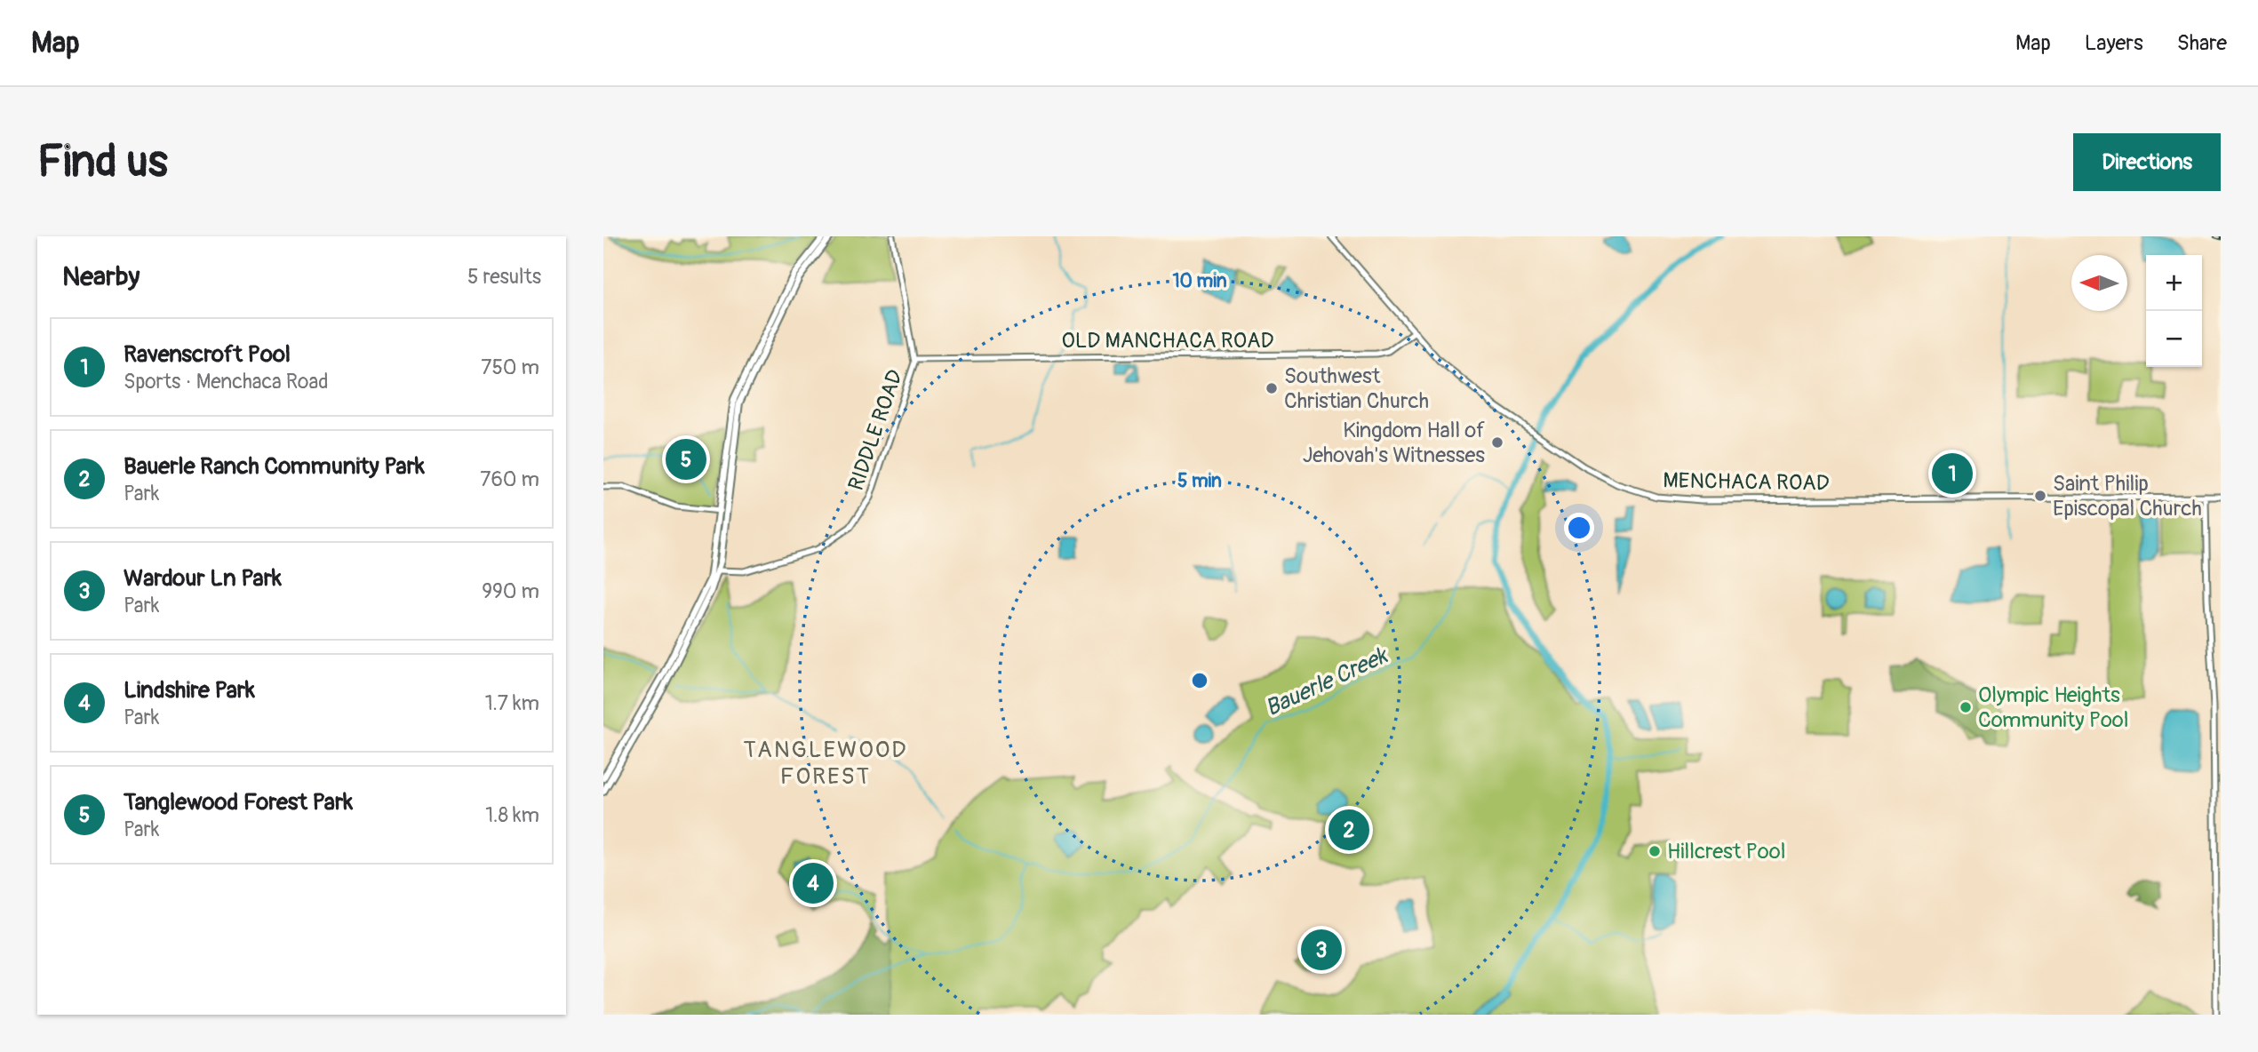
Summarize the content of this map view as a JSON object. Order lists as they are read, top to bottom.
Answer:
{
  "streets": {
    "street": ["OLD MANCHACA ROAD", "RIDDLE ROAD", "MENCHACA ROAD"]
  },
  "crossings": [
    ["OLD MANCHACA ROAD", "RIDDLE ROAD"],
    ["OLD MANCHACA ROAD", "MENCHACA ROAD"]
  ],
  "districts": ["TANGLEWOOD FOREST"],
  "water": ["Bauerle Creek"],
  "places": [
    "Southwest Christian Church",
    "Kingdom Hall of Jehovah's Witnesses",
    "Saint Philip Episcopal Church",
    "Olympic Heights Community Pool",
    "Hillcrest Pool"
  ],
  "north": "left",
  "page": {
    "header": "Map",
    "nav": ["Map", "Layers", "Share"],
    "buttons": "Directions",
    "title": "Find us",
    "heading": ["Nearby", "5 results"],
    "map_buttons": ["+", "−"],
    "list": [
      {
        "mark": "1",
        "name": "Ravenscroft Pool",
        "note": "Sports · Menchaca Road",
        "value": "750 m"
      },
      {
        "mark": "2",
        "name": "Bauerle Ranch Community Park",
        "note": "Park",
        "value": "760 m"
      },
      {
        "mark": "3",
        "name": "Wardour Ln Park",
        "note": "Park",
        "value": "990 m"
      },
      {
        "mark": "4",
        "name": "Lindshire Park",
        "note": "Park",
        "value": "1.7 km"
      },
      {
        "mark": "5",
        "name": "Tanglewood Forest Park",
        "note": "Park",
        "value": "1.8 km"
      }
    ],
    "pins": [
      "5",
      "1",
      "2",
      "4",
      "3"
    ]
  },
  "rings": ["10 min", "5 min"]
}
